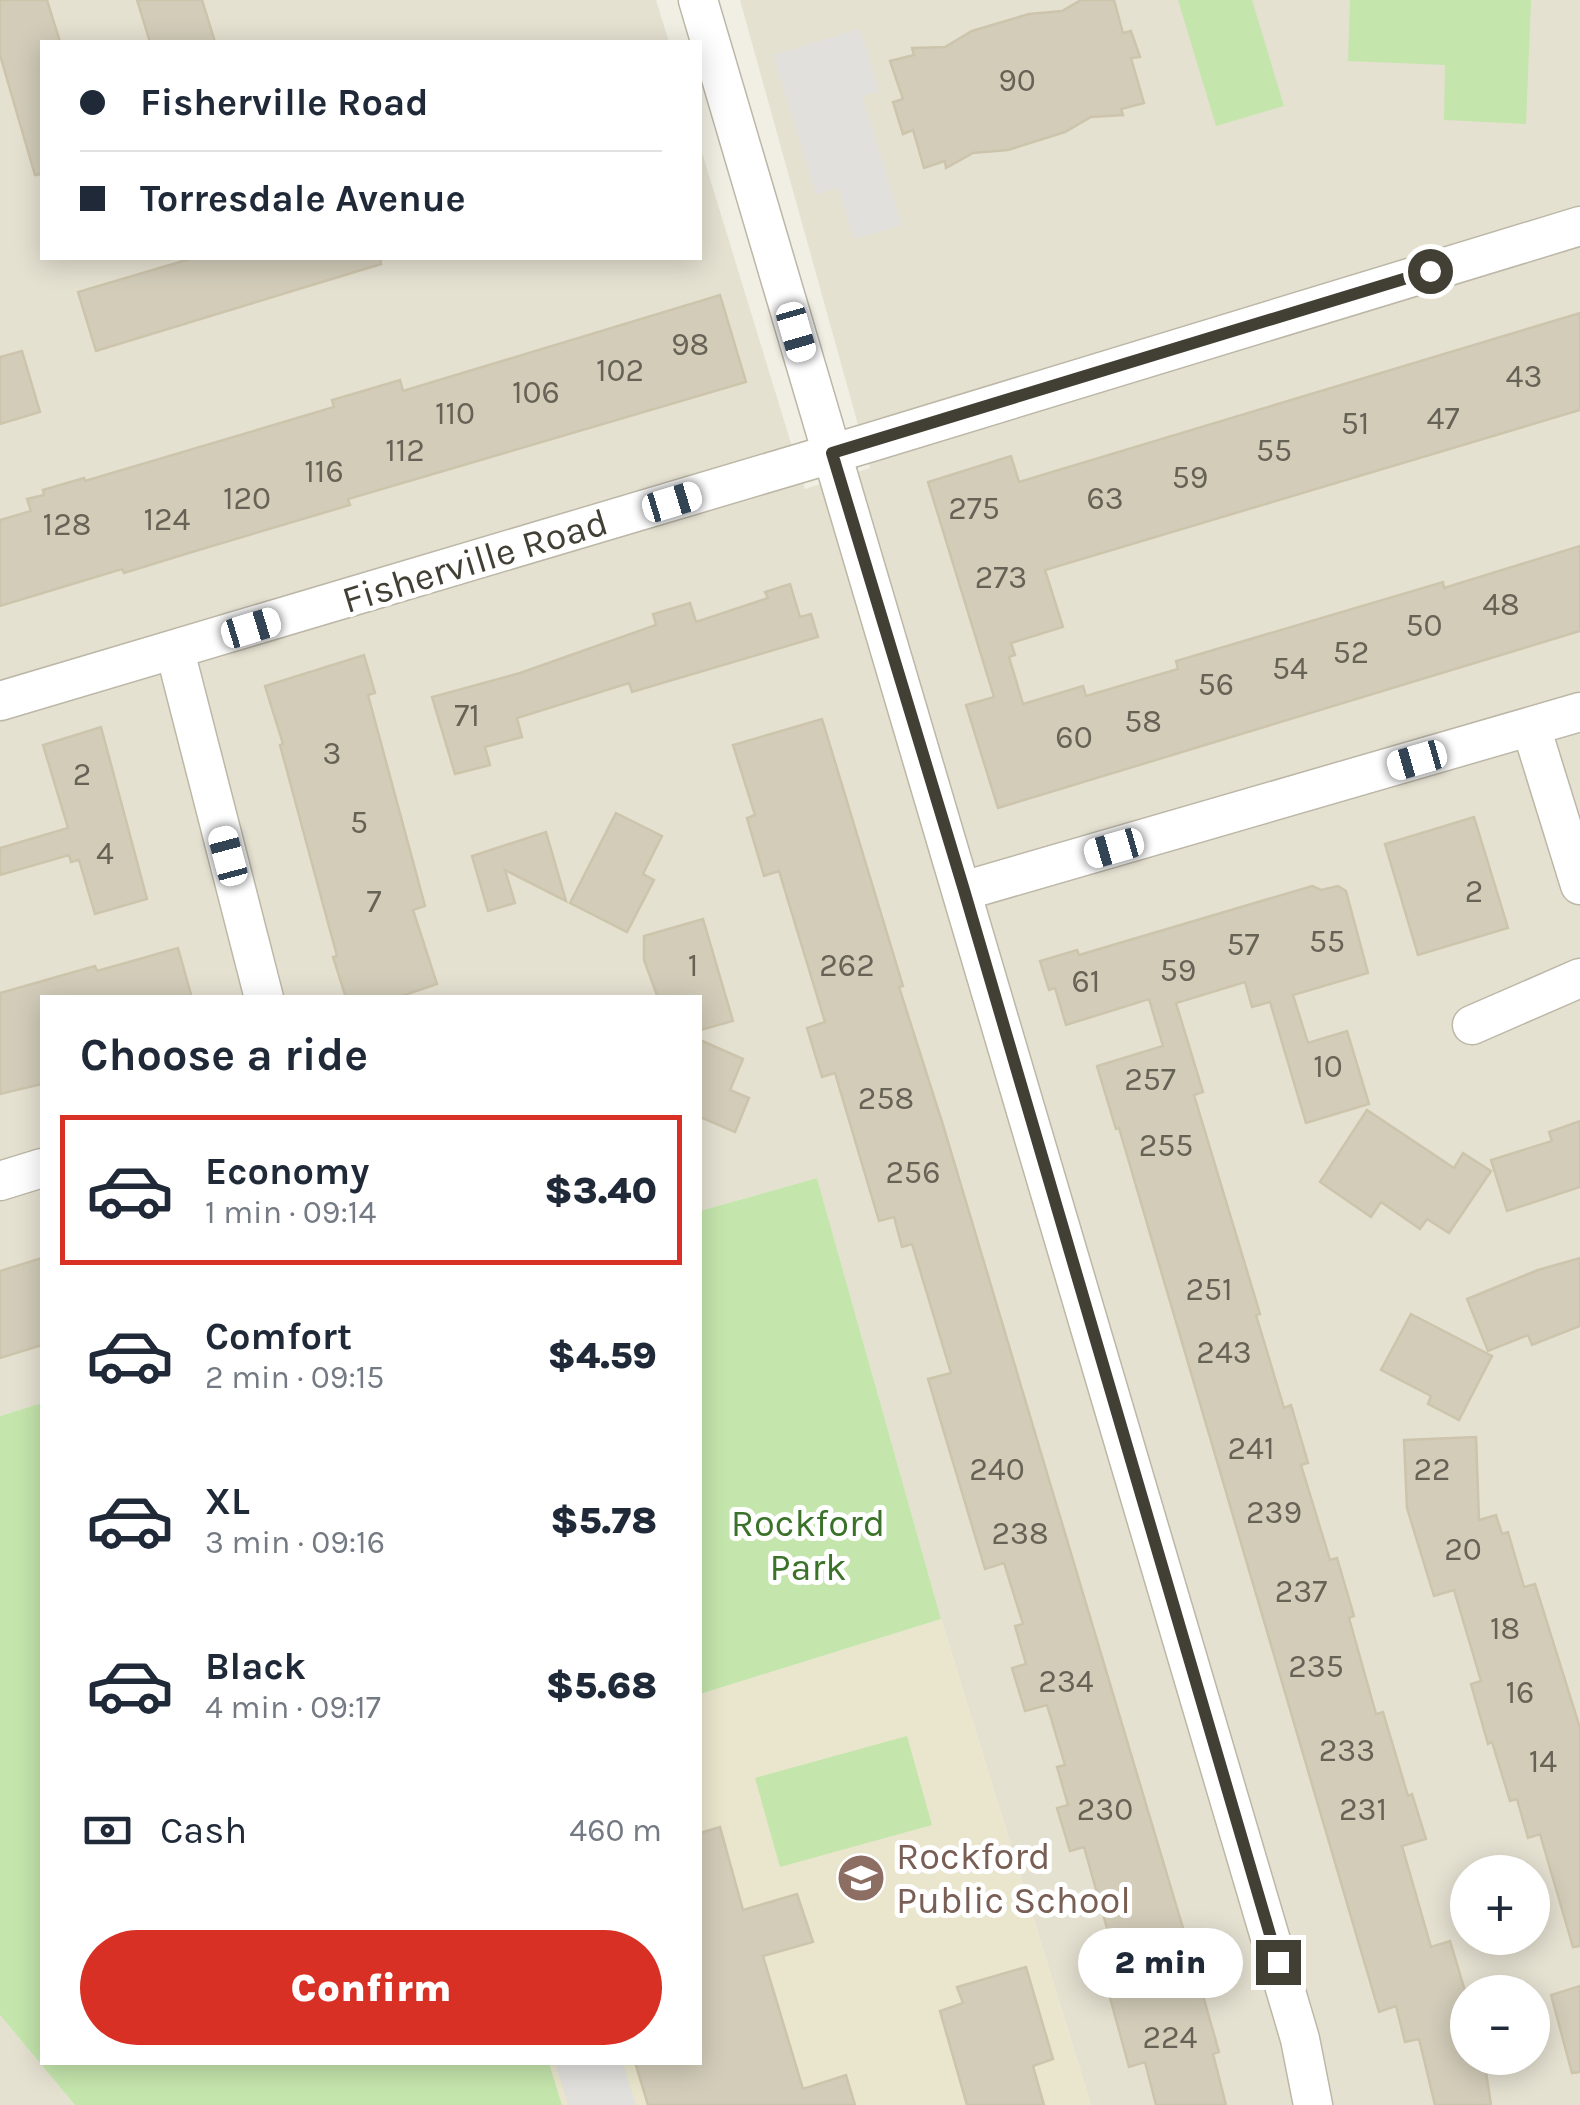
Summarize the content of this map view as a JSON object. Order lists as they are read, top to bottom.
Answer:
{
  "streets": {
    "street": ["Fisherville Road"]
  },
  "parks": ["Rockford Park"],
  "places": {
    "school or university": ["Rockford Public School"]
  },
  "house_numbers": [
    "90",
    "98",
    "102",
    "43",
    "106",
    "110",
    "47",
    "51",
    "112",
    "55",
    "116",
    "59",
    "120",
    "63",
    "275",
    "124",
    "128",
    "273",
    "48",
    "50",
    "52",
    "54",
    "56",
    "71",
    "58",
    "60",
    "3",
    "2",
    "5",
    "4",
    "2",
    "7",
    "55",
    "57",
    "1",
    "262",
    "59",
    "61",
    "10",
    "257",
    "258",
    "255",
    "256",
    "251",
    "243",
    "241",
    "240",
    "22",
    "239",
    "238",
    "20",
    "237",
    "18",
    "235",
    "234",
    "16",
    "233",
    "14",
    "230",
    "231",
    "224"
  ],
  "page": {
    "banner": ["Fisherville Road", "Torresdale Avenue"],
    "heading": "Choose a ride",
    "list": [
      {
        "name": "Economy",
        "note": "1 min · 09:14",
        "value": "$3.40"
      },
      {
        "name": "Comfort",
        "note": "2 min · 09:15",
        "value": "$4.59"
      },
      {
        "name": "XL",
        "note": "3 min · 09:16",
        "value": "$5.78"
      },
      {
        "name": "Black",
        "note": "4 min · 09:17",
        "value": "$5.68"
      }
    ],
    "pay": ["Cash", "460 m"],
    "map_buttons": ["+", "−"],
    "buttons": "Confirm",
    "bubble": "2 min"
  }
}
